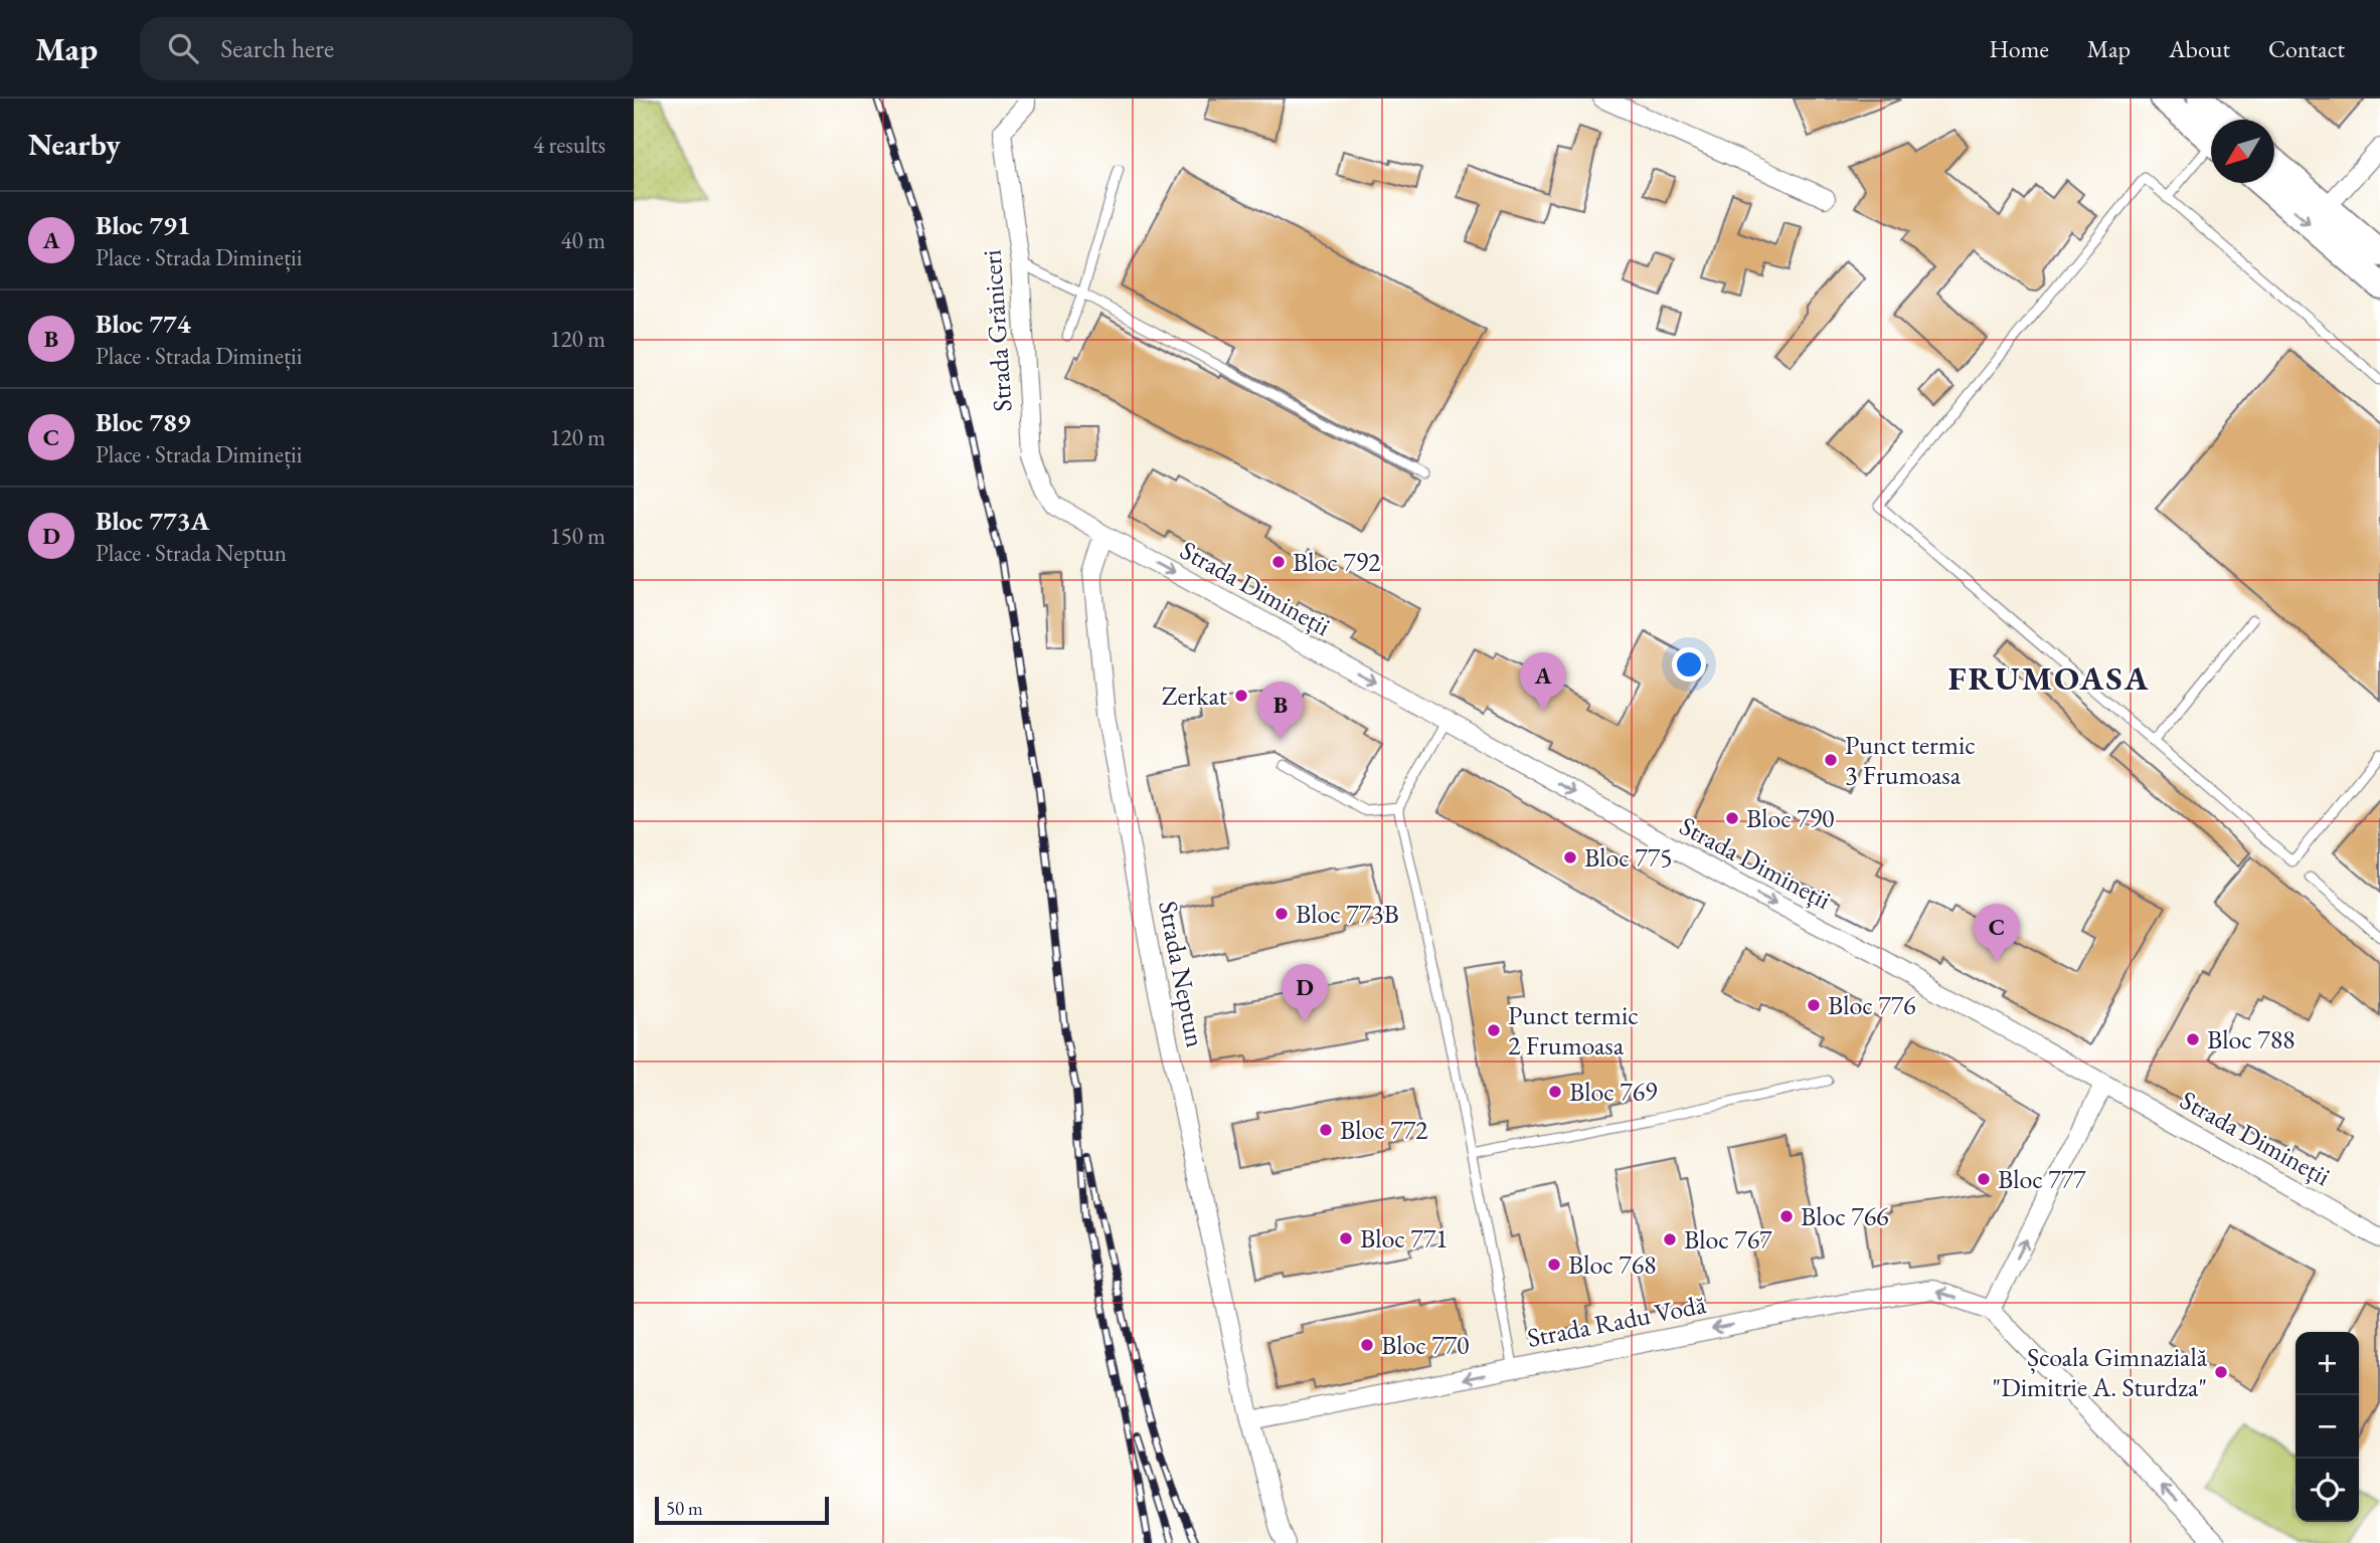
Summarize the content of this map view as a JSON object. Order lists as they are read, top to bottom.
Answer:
{
  "streets": {
    "street": [
      "Strada Grăniceri",
      "Strada Dimineții",
      "Strada Neptun",
      "Strada Radu Vodă"
    ]
  },
  "crossings": [
    ["Strada Grăniceri", "Strada Dimineții"],
    ["Strada Grăniceri", "Strada Neptun"],
    ["Strada Dimineții", "Strada Neptun"],
    ["Strada Neptun", "Strada Radu Vodă"]
  ],
  "one_way": ["Strada Dimineții", "Strada Radu Vodă"],
  "districts": ["FRUMOASA"],
  "places": [
    "Bloc 792",
    "Zerkat",
    "Punct termic 3 Frumoasa",
    "Bloc 790",
    "Bloc 775",
    "Bloc 773B",
    "Bloc 776",
    "Punct termic 2 Frumoasa",
    "Bloc 788",
    "Bloc 769",
    "Bloc 772",
    "Bloc 777",
    "Bloc 766",
    "Bloc 771",
    "Bloc 767",
    "Bloc 768",
    "Bloc 770",
    "Școala Gimnazială \"Dimitrie A. Sturdza\""
  ],
  "scale_bar": "50 m",
  "north": "bottom left",
  "page": {
    "header": "Map",
    "search": "Search here",
    "nav": [
      "Home",
      "Map",
      "About",
      "Contact"
    ],
    "heading": ["Nearby", "4 results"],
    "list": [
      {
        "mark": "A",
        "name": "Bloc 791",
        "note": "Place · Strada Dimineții",
        "value": "40 m"
      },
      {
        "mark": "B",
        "name": "Bloc 774",
        "note": "Place · Strada Dimineții",
        "value": "120 m"
      },
      {
        "mark": "C",
        "name": "Bloc 789",
        "note": "Place · Strada Dimineții",
        "value": "120 m"
      },
      {
        "mark": "D",
        "name": "Bloc 773A",
        "note": "Place · Strada Neptun",
        "value": "150 m"
      }
    ],
    "pins": [
      "A",
      "B",
      "C",
      "D"
    ],
    "map_buttons": ["+", "−"],
    "scale": "50 m"
  }
}
